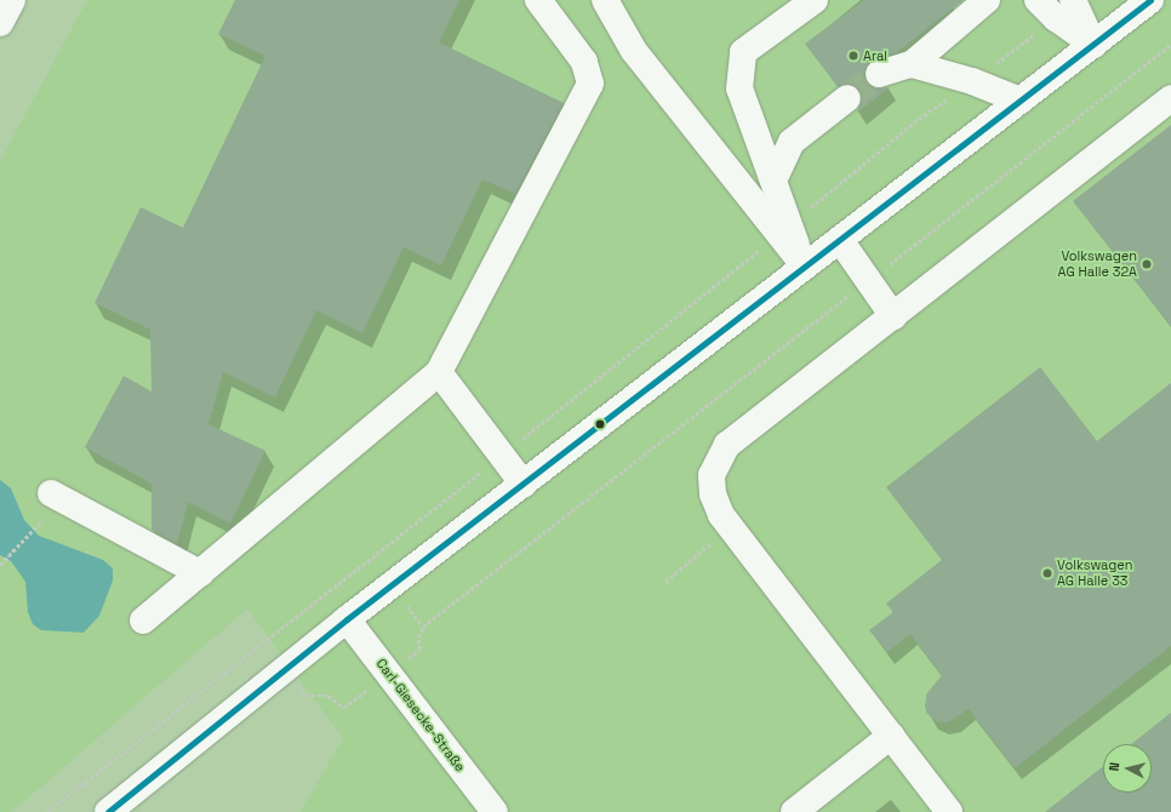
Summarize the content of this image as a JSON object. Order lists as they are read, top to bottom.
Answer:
{
  "streets": {
    "main road": ["Carl-Giesecke-Straße"]
  },
  "places": ["Aral", "Volkswagen AG Halle 32A", "Volkswagen AG Halle 33"],
  "north": "left"
}
